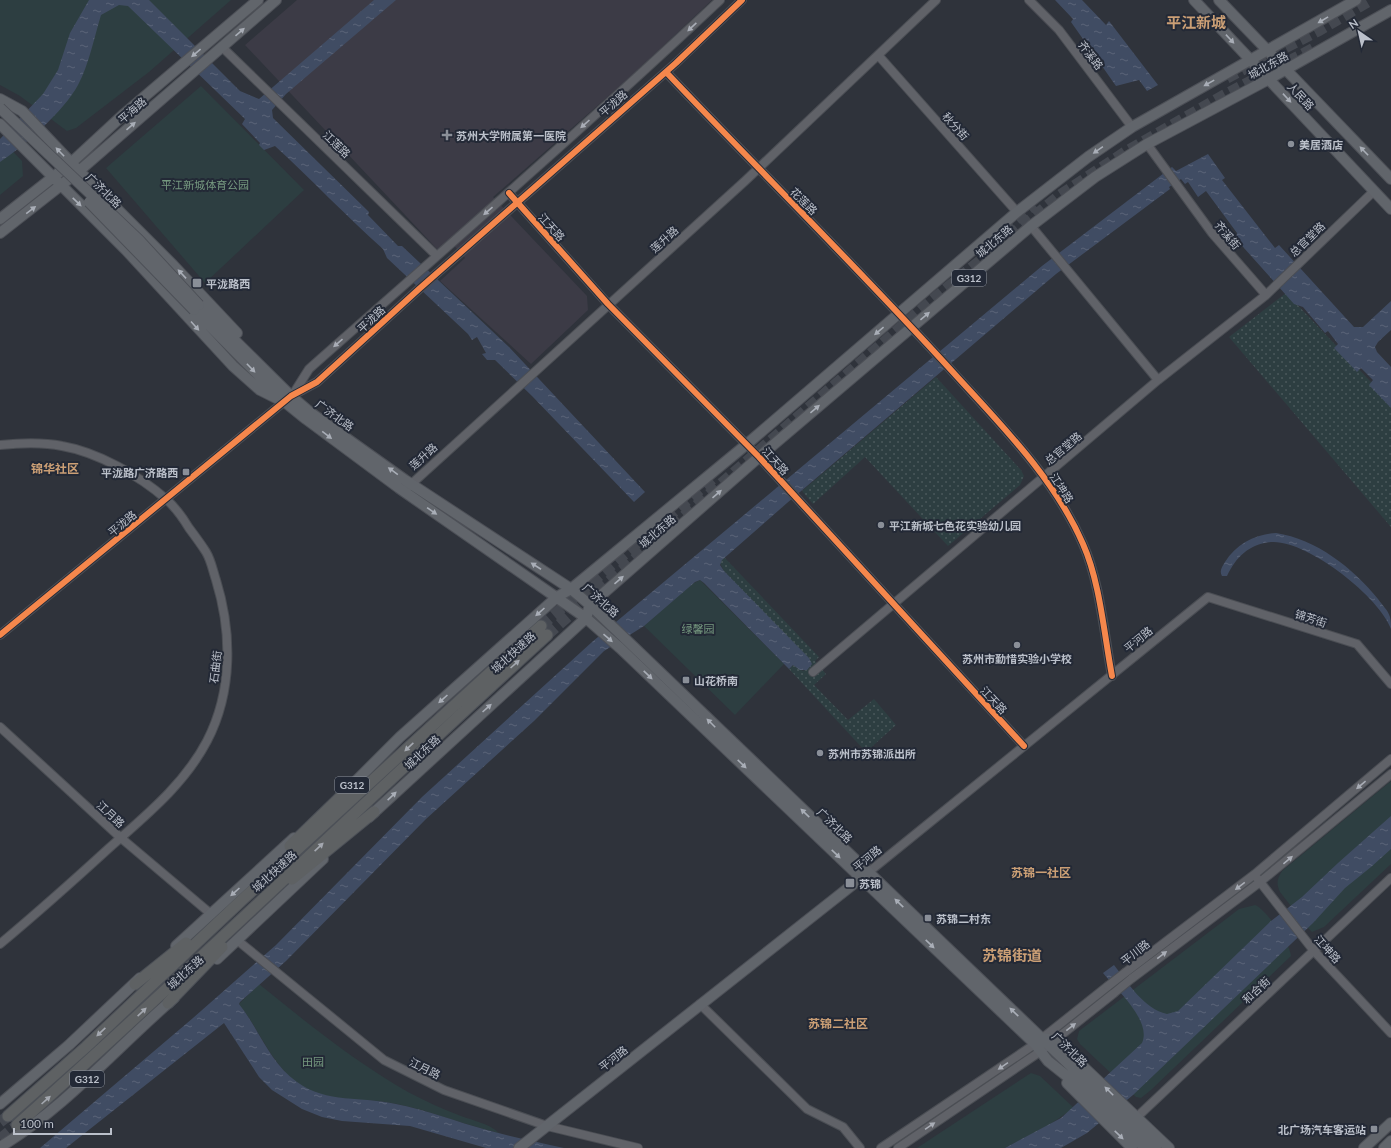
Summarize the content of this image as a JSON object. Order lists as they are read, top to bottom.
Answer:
{
  "streets": {
    "highway": ["城北快速路"],
    "main road": [
      "城北东路",
      "人民路",
      "平海路",
      "广济北路",
      "G312",
      "平河路"
    ],
    "street": [
      "齐溪路",
      "平泷路",
      "秋分街",
      "江莲路",
      "花莲路",
      "江天路",
      "齐溪街",
      "莲升路",
      "总官堂路",
      "江坤路",
      "锦芳街",
      "石曲街",
      "江月路",
      "平川路",
      "和合街"
    ]
  },
  "crossings": [
    ["齐溪路", "城北东路"],
    ["城北东路", "人民路"],
    ["城北东路", "秋分街"],
    ["城北东路", "广济北路"],
    ["城北东路", "花莲路"],
    ["城北东路", "江天路"],
    ["城北东路", "齐溪街"],
    ["城北东路", "江月路"],
    ["人民路", "总官堂路"],
    ["平泷路", "江莲路"],
    ["平泷路", "广济北路"],
    ["平泷路", "花莲路"],
    ["平泷路", "江天路"],
    ["平泷路", "石曲街"],
    ["平海路", "江莲路"],
    ["秋分街", "莲升路"],
    ["广济北路", "莲升路"],
    ["广济北路", "平河路"],
    ["广济北路", "平川路"],
    ["花莲路", "莲升路"],
    ["花莲路", "江坤路"],
    ["江天路", "莲升路"],
    ["江天路", "总官堂路"],
    ["江天路", "平河路"],
    ["齐溪街", "总官堂路"],
    ["总官堂路", "江坤路"],
    ["江坤路", "平河路"],
    ["江坤路", "平川路"],
    ["江坤路", "和合街"],
    ["锦芳街", "平河路"],
    ["平河路", "江月路"],
    ["石曲街", "江月路"]
  ],
  "districts": [
    "平江新城",
    "锦华社区",
    "苏锦一社区",
    "苏锦街道",
    "苏锦二社区"
  ],
  "parks": ["平江新城体育公园", "绿馨园", "田园"],
  "places": {
    "health": ["苏州大学附属第一医院"],
    "other": [
      "美居酒店",
      "平江新城七色花实验幼儿园",
      "苏州市勤惜实验小学校",
      "苏州市苏锦派出所"
    ],
    "transit": [
      "平泷路西",
      "平泷路广济路西",
      "山花桥南",
      "苏锦",
      "苏锦二村东",
      "北广场汽车客运站"
    ]
  },
  "scale_bar": "100 m",
  "north": "top left"
}
